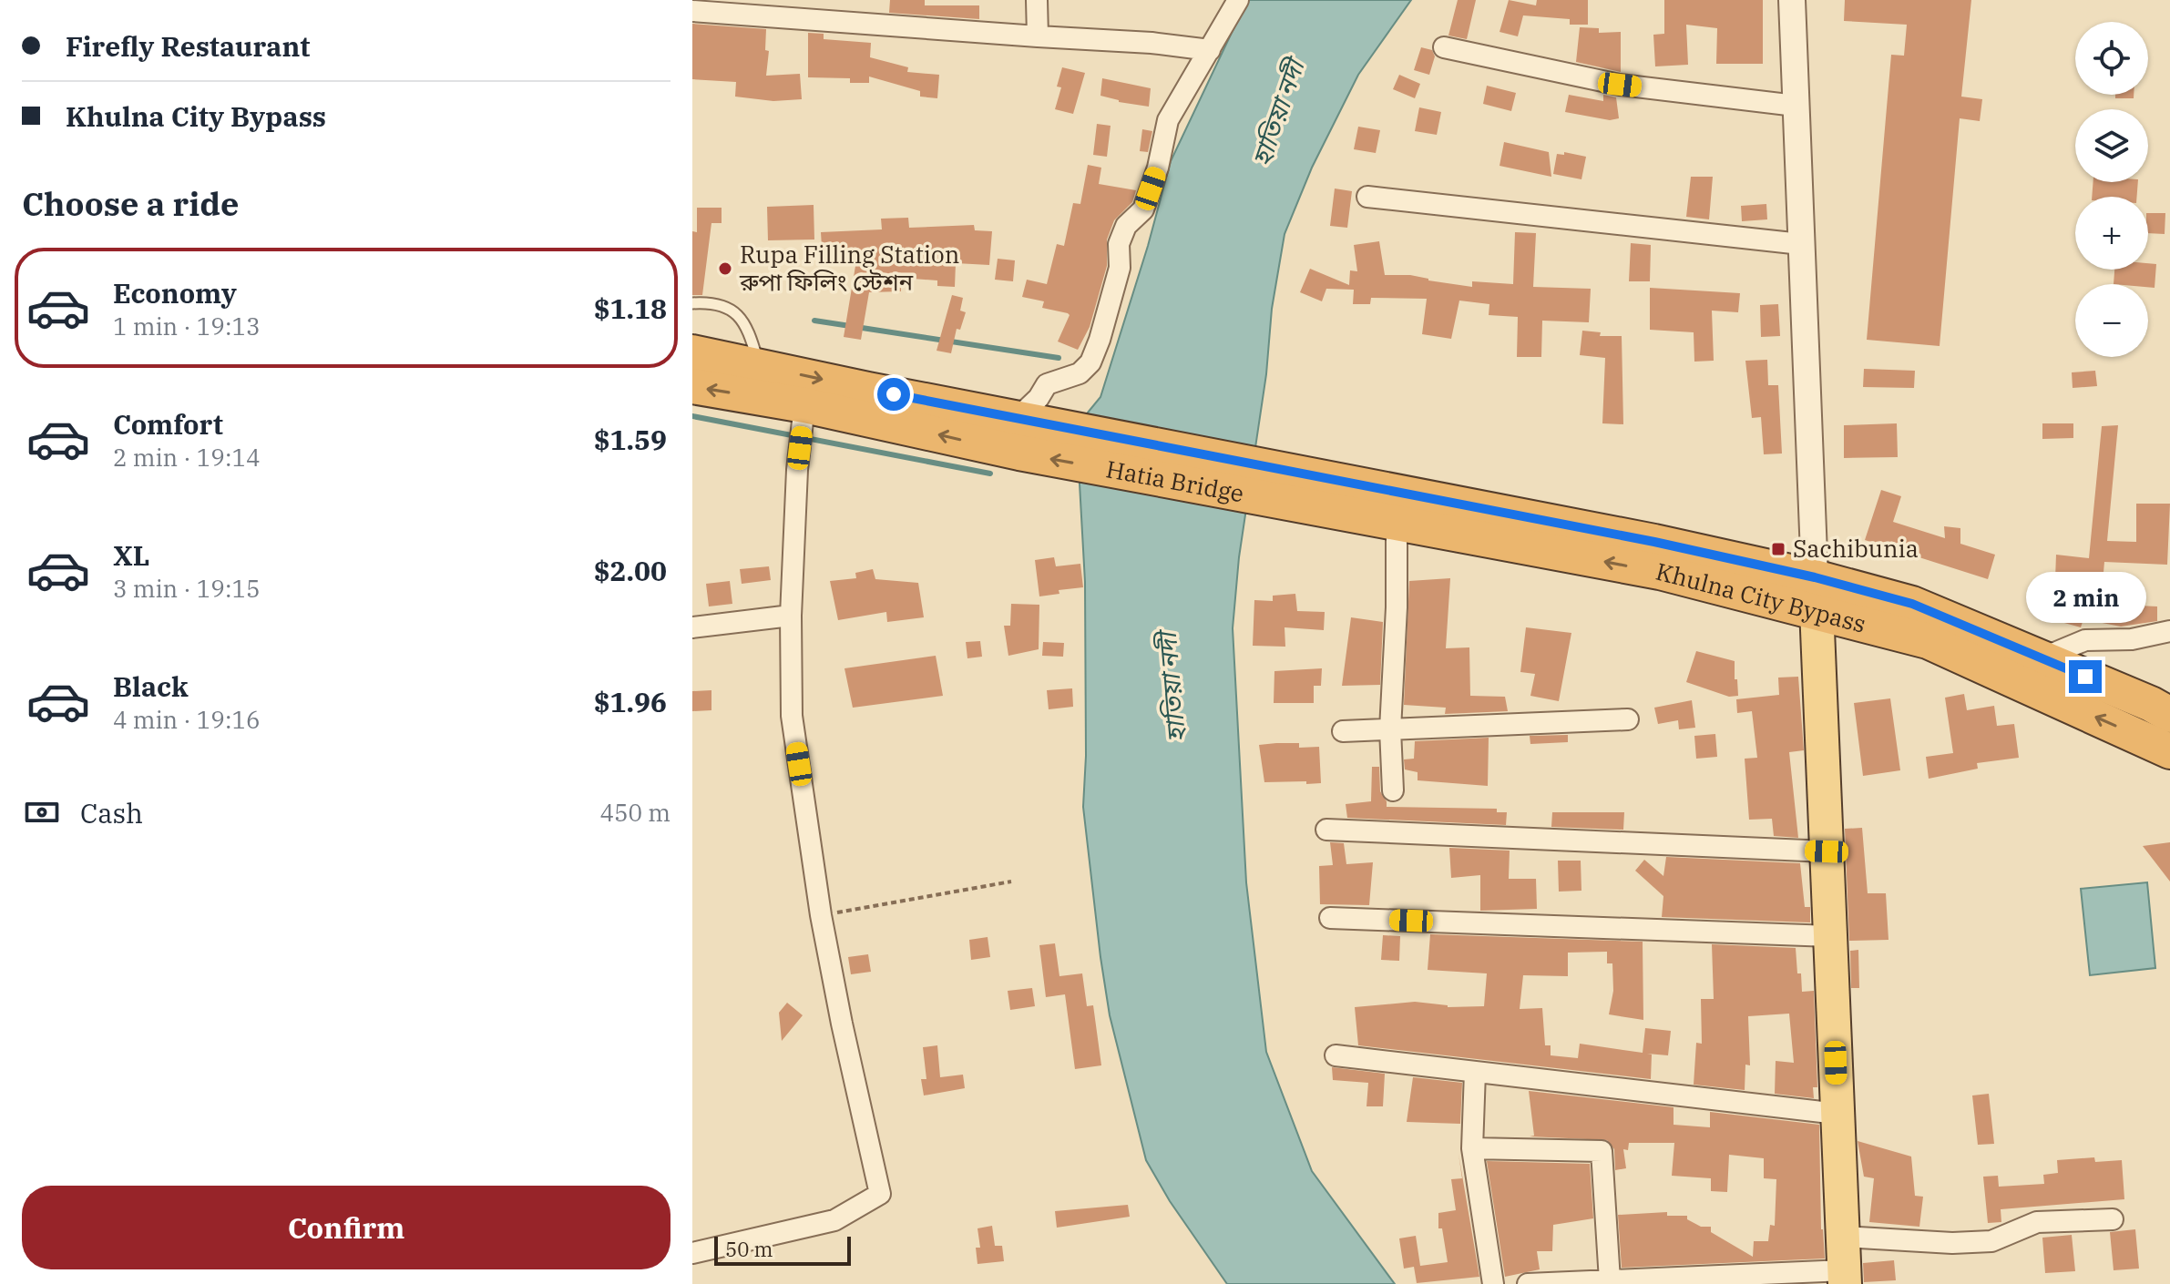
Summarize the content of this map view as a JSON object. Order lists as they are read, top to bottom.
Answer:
{
  "streets": {
    "highway": ["Hatia Bridge", "Khulna City Bypass"]
  },
  "crossings": [
    ["Hatia Bridge", "Khulna City Bypass"]
  ],
  "water": ["হাতিয়া নদী"],
  "places": {
    "other": ["Rupa Filling Station রুপা ফিলিং স্টেশন"],
    "transit": ["Sachibunia"]
  },
  "scale_bar": "50 m",
  "page": {
    "banner": ["Firefly Restaurant", "Khulna City Bypass"],
    "map_buttons": ["+", "−"],
    "heading": "Choose a ride",
    "list": [
      {
        "name": "Economy",
        "note": "1 min · 19:13",
        "value": "$1.18"
      },
      {
        "name": "Comfort",
        "note": "2 min · 19:14",
        "value": "$1.59"
      },
      {
        "name": "XL",
        "note": "3 min · 19:15",
        "value": "$2.00"
      },
      {
        "name": "Black",
        "note": "4 min · 19:16",
        "value": "$1.96"
      }
    ],
    "bubble": "2 min",
    "pay": ["Cash", "450 m"],
    "buttons": "Confirm",
    "scale": "50 m"
  }
}
